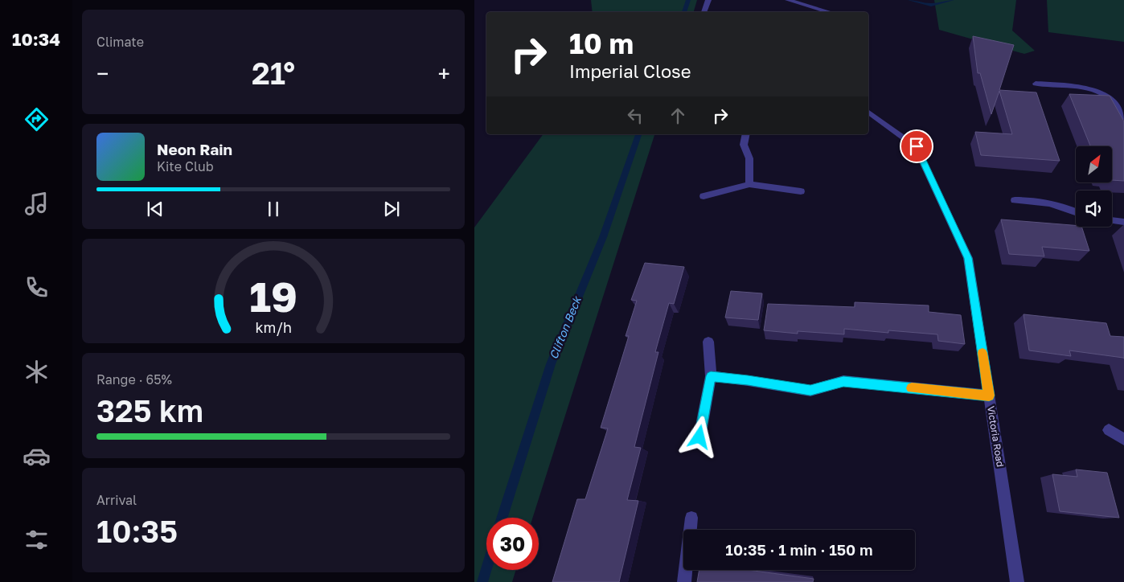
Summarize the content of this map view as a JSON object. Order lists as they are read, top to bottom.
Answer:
{
  "streets": {
    "street": ["Victoria Road"]
  },
  "water": ["Clifton Beck"],
  "north": "top right",
  "page": {
    "tabs": "10:34",
    "tile": [
      "Climate",
      ["Range · 65%", "325 km"],
      ["Arrival", "10:35"]
    ],
    "turn": ["10 m", "Imperial Close"],
    "heat": ["−", "21°", "+"],
    "song": ["Neon Rain", "Kite Club"],
    "limit": "30",
    "trip": "10:35 · 1 min · 150 m",
    "gauge": ["19", "km/h"]
  }
}
